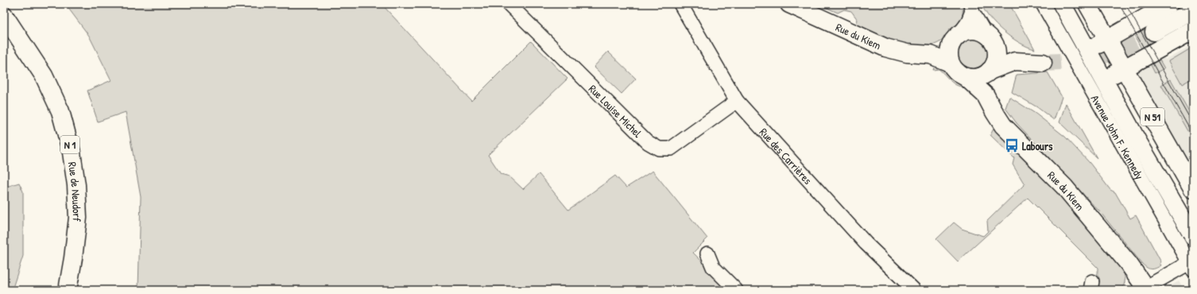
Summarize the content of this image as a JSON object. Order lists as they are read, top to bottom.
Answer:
{
  "streets": {
    "main road": [
      "Rue du Kiem",
      "N 51",
      "Avenue John F. Kennedy",
      "N 1",
      "Rue de Neudorf"
    ],
    "street": ["Rue Louise Michel", "Rue des Carrières"]
  },
  "crossings": [
    ["Rue Louise Michel", "Rue des Carrières"]
  ],
  "places": {
    "bus stop": ["Labours"]
  }
}
